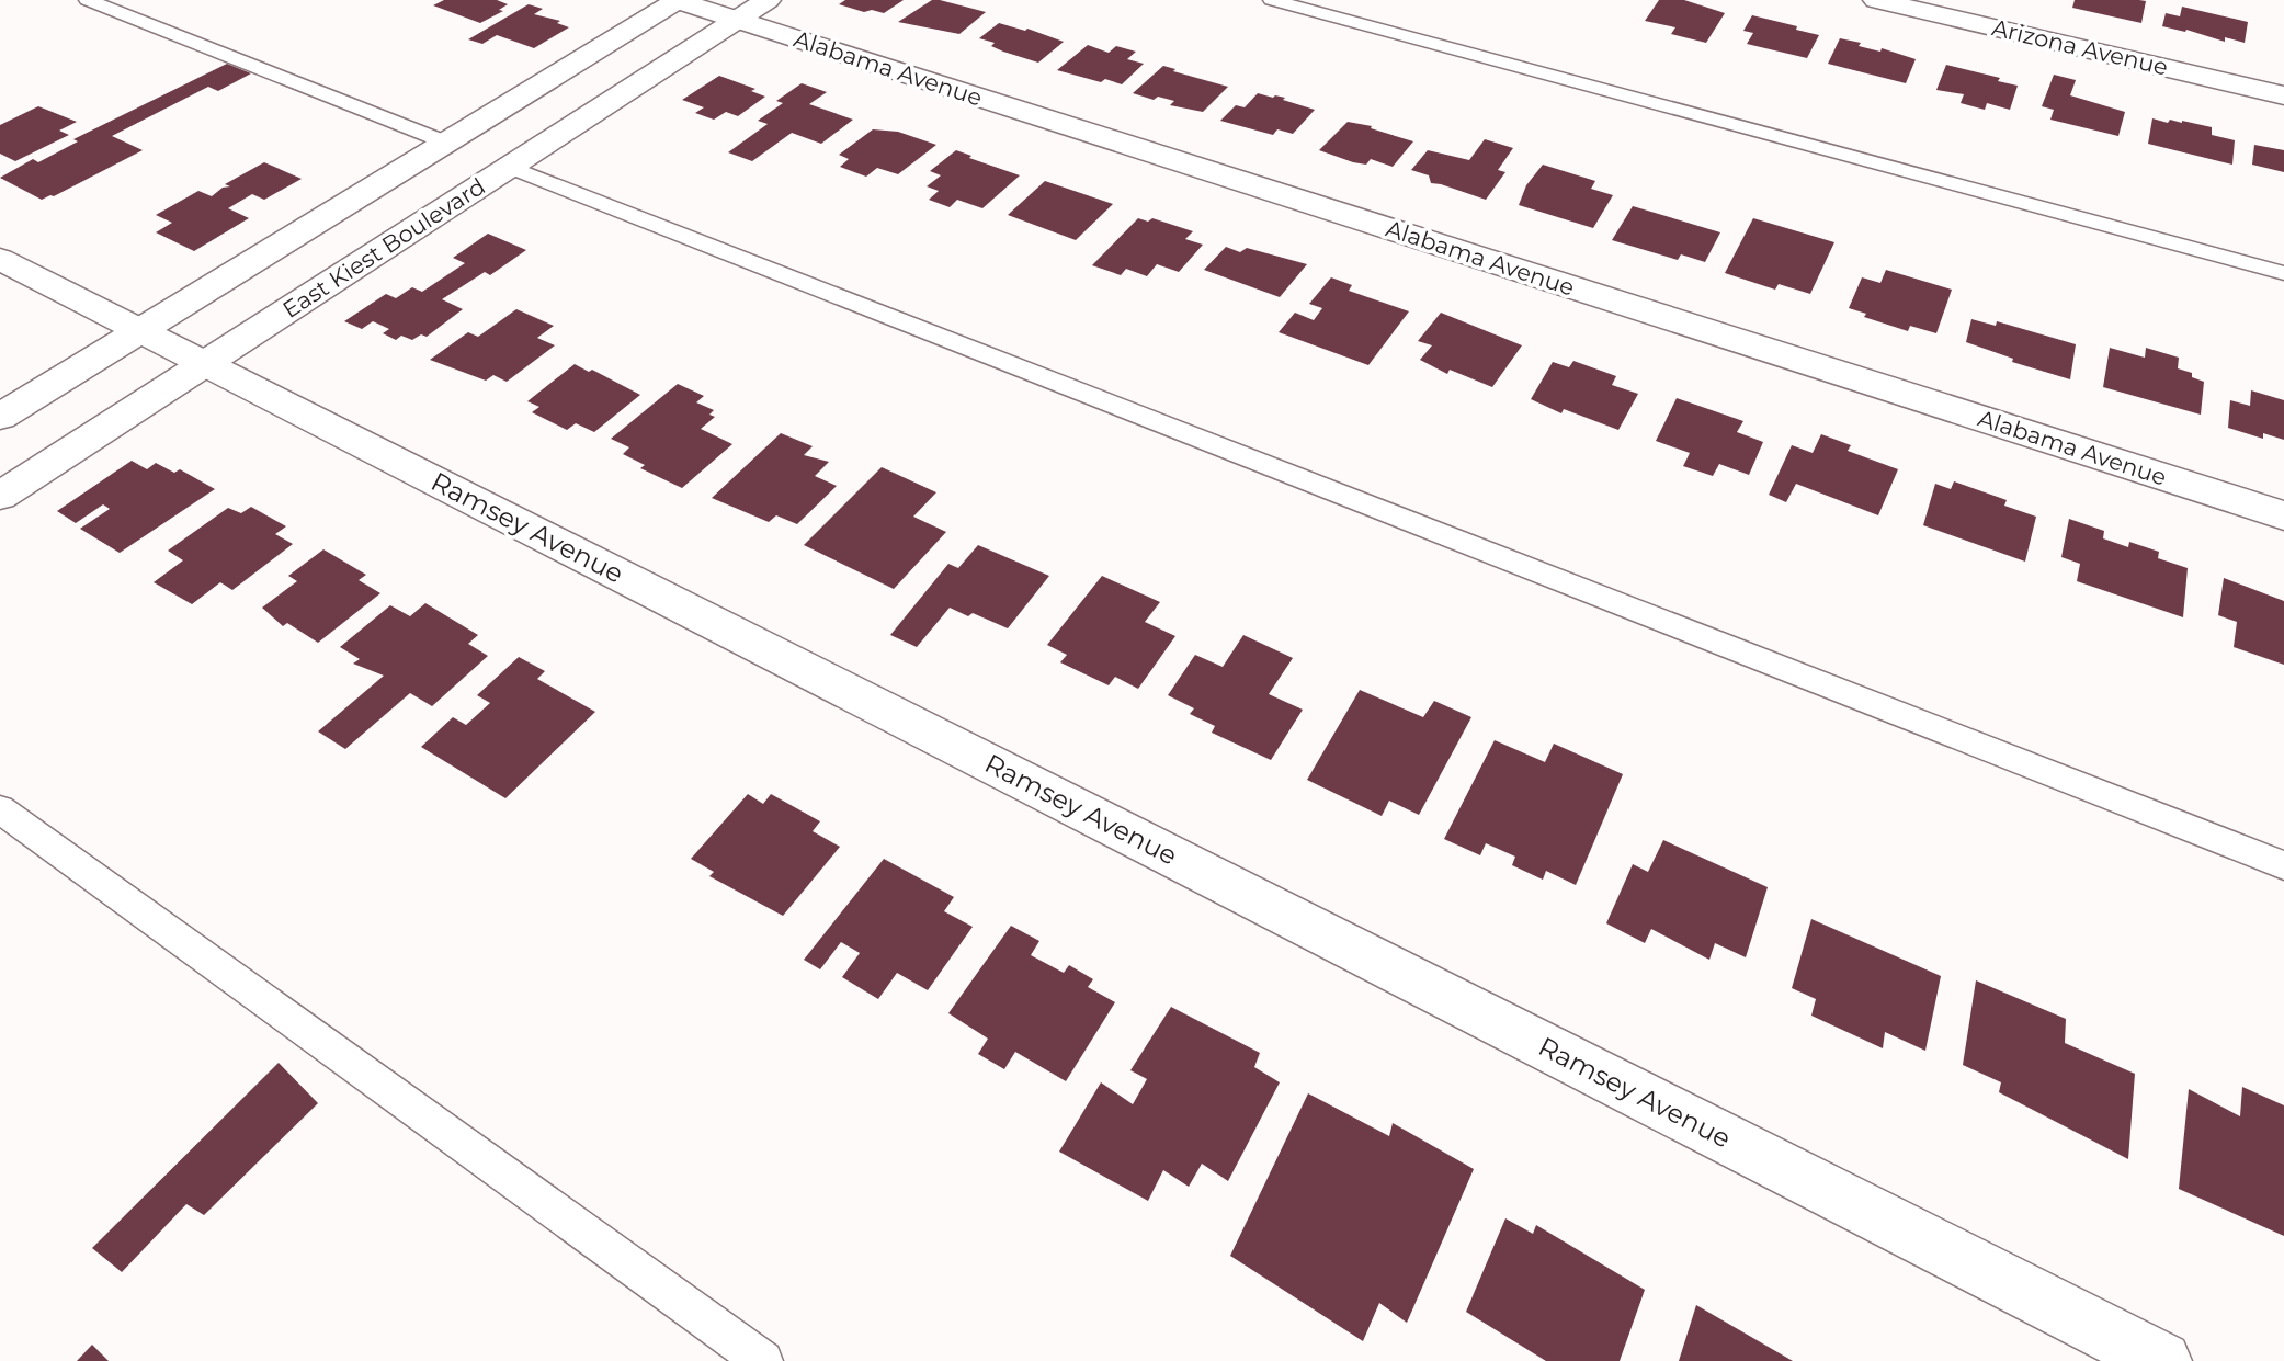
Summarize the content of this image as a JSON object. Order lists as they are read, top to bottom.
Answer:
{
  "streets": {
    "street": [
      "Arizona Avenue",
      "Alabama Avenue",
      "East Kiest Boulevard",
      "Ramsey Avenue"
    ]
  },
  "crossings": [
    ["Alabama Avenue", "East Kiest Boulevard"],
    ["East Kiest Boulevard", "Ramsey Avenue"]
  ]
}
